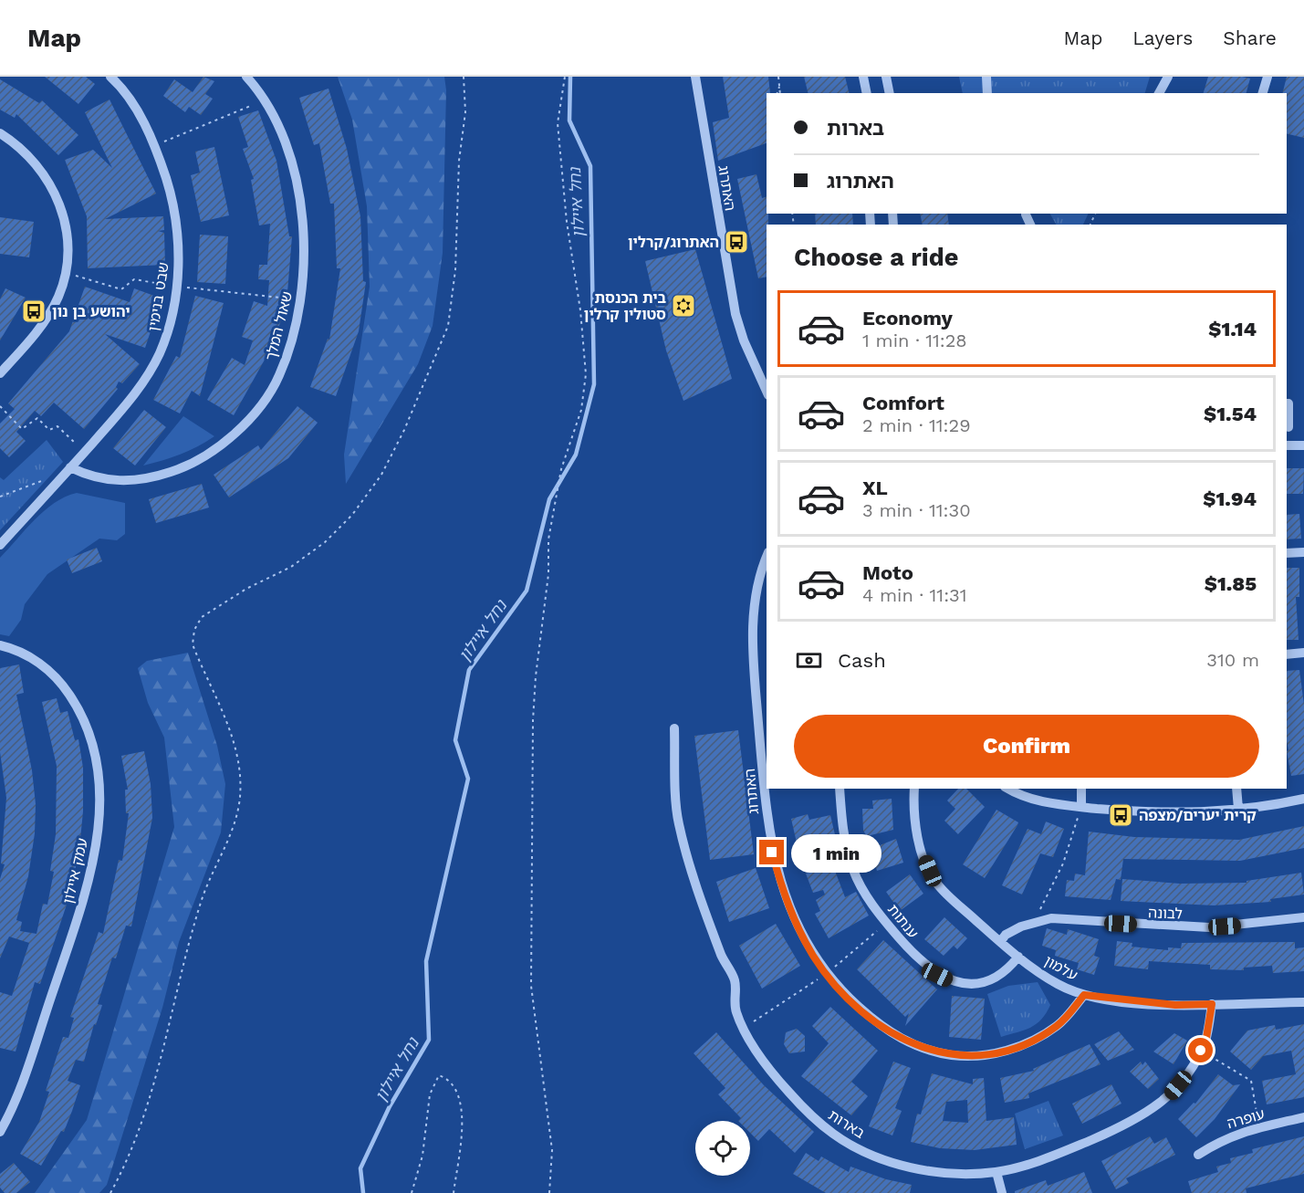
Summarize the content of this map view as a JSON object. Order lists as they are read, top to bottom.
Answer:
{
  "streets": {
    "street": [
      "האתרוג",
      "שבט בנימין",
      "שאול המלך",
      "עמק איילון",
      "לבונה",
      "ענתות",
      "עלמון",
      "עופרה",
      "בארות"
    ]
  },
  "crossings": [
    ["האתרוג", "עלמון"],
    ["שבט בנימין", "שאול המלך"],
    ["לבונה", "עלמון"],
    ["ענתות", "עלמון"],
    ["עלמון", "בארות"]
  ],
  "water": ["נחל איילון"],
  "places": {
    "bus stop": ["האתרוג/קרלין", "יהושע בן נון", "קרית יערים/מצפה"],
    "synagogue": ["בית הכנסת סטולין קרלין"]
  },
  "page": {
    "header": "Map",
    "nav": ["Map", "Layers", "Share"],
    "banner": ["בארות", "האתרוג"],
    "heading": "Choose a ride",
    "list": [
      {
        "name": "Economy",
        "note": "1 min · 11:28",
        "value": "$1.14"
      },
      {
        "name": "Comfort",
        "note": "2 min · 11:29",
        "value": "$1.54"
      },
      {
        "name": "XL",
        "note": "3 min · 11:30",
        "value": "$1.94"
      },
      {
        "name": "Moto",
        "note": "4 min · 11:31",
        "value": "$1.85"
      }
    ],
    "pay": ["Cash", "310 m"],
    "buttons": "Confirm",
    "bubble": "1 min"
  }
}
